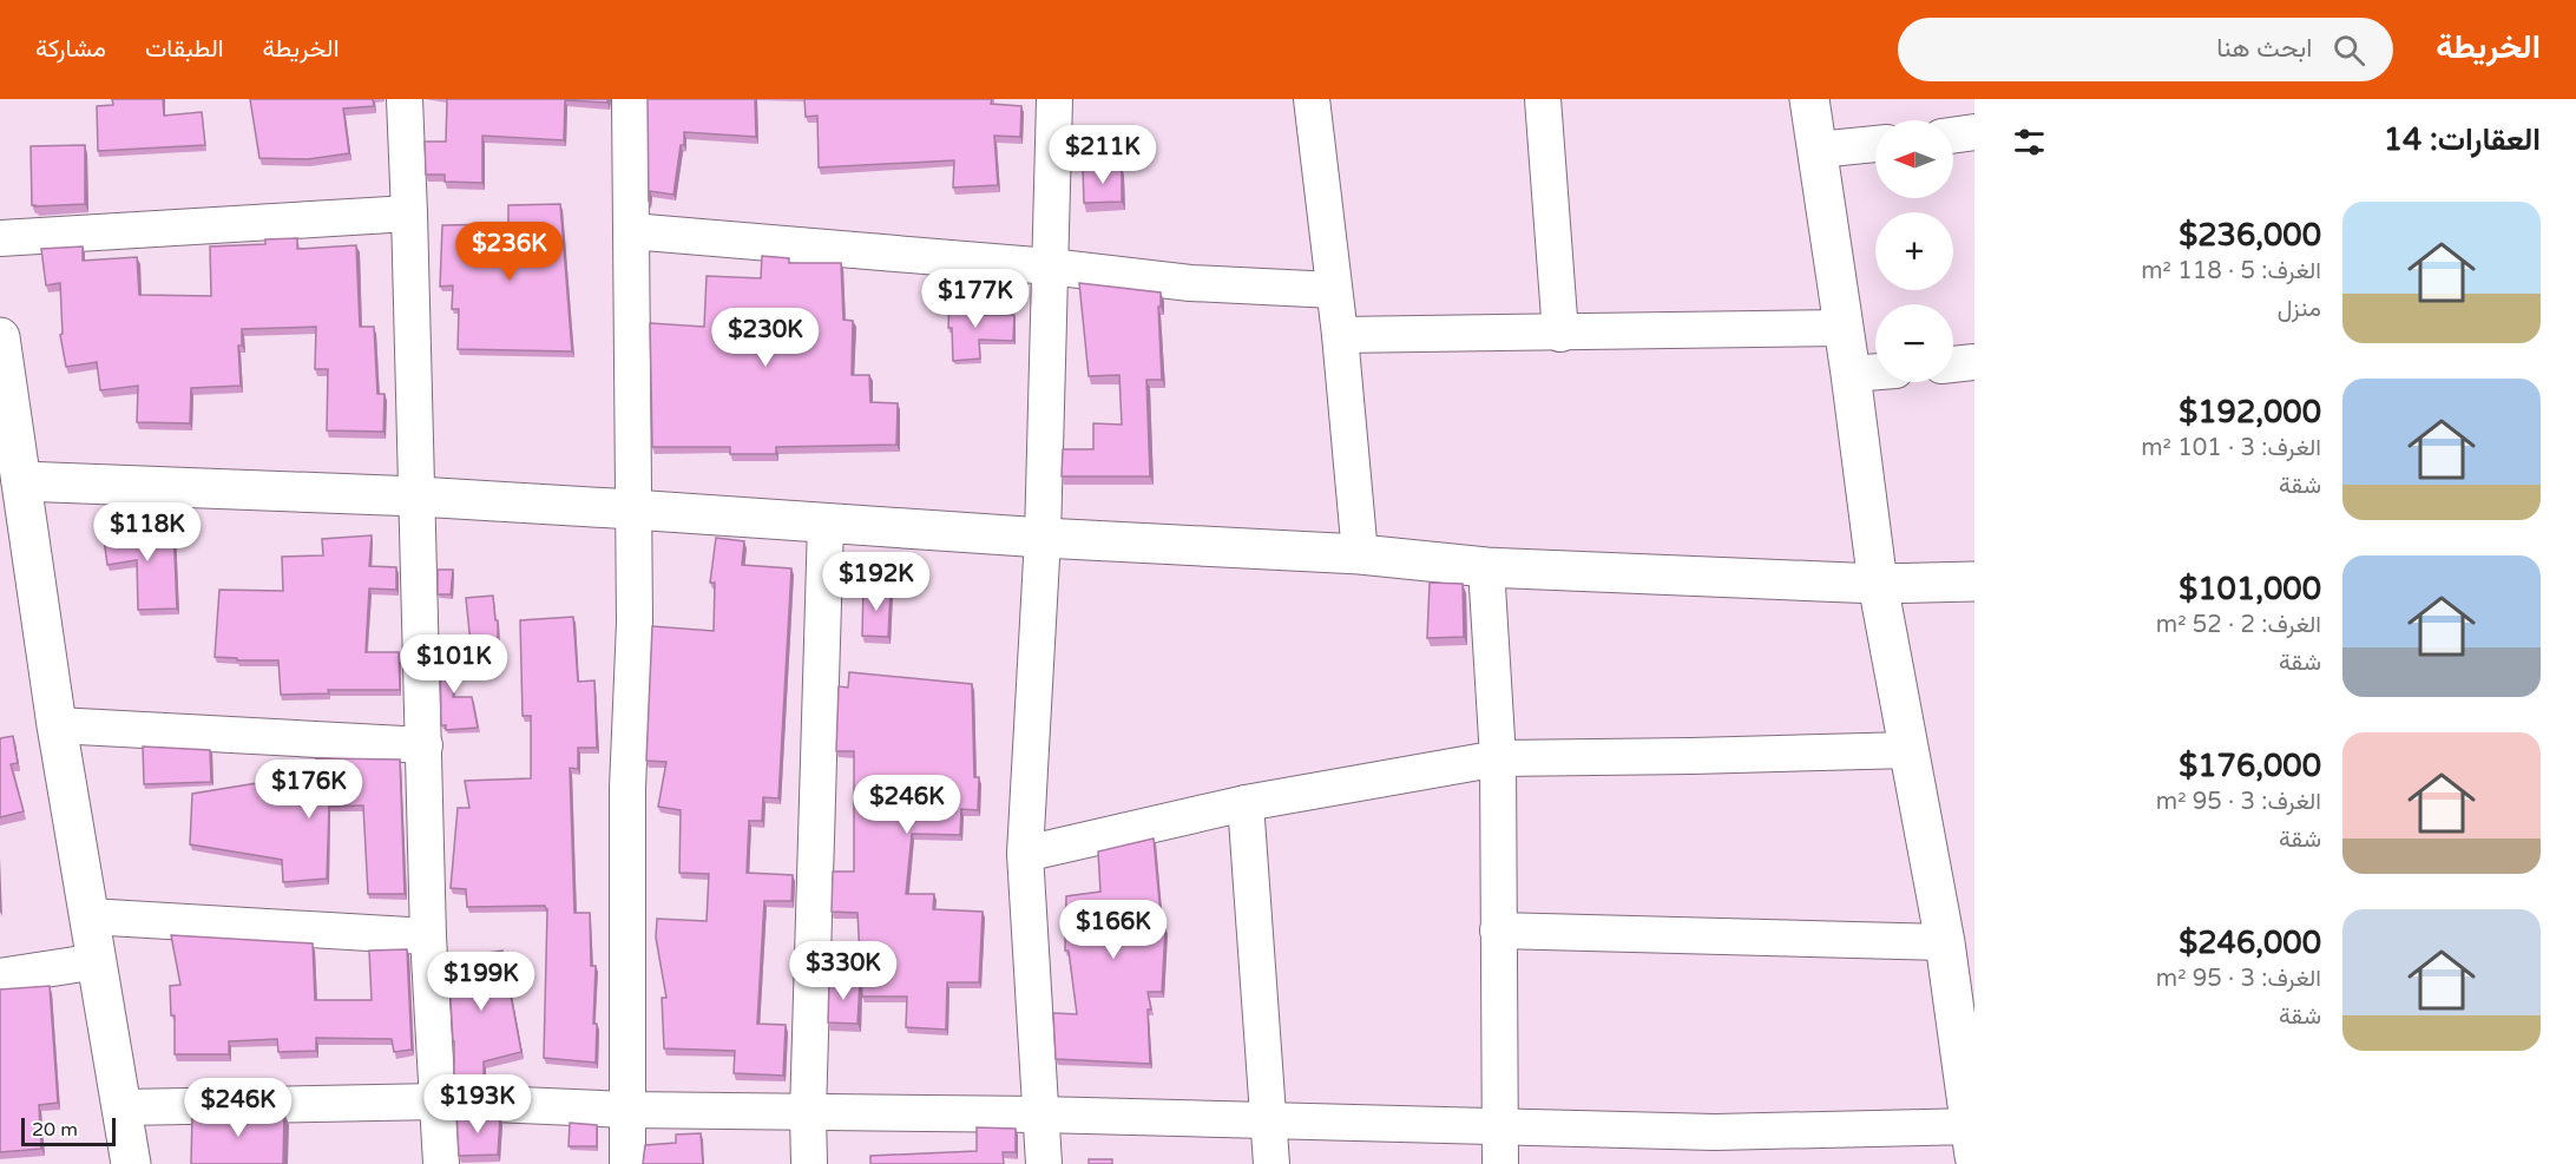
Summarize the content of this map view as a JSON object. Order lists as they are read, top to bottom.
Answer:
{
  "scale_bar": "20 m",
  "north": "left",
  "page": {
    "header": "الخريطة",
    "search": "ابحث هنا",
    "nav": ["الخريطة", "الطبقات", "مشاركة"],
    "heading": "العقارات: 14",
    "map_buttons": ["+", "−"],
    "price": [
      "$211K",
      "$236K",
      "$177K",
      "$230K",
      "$118K",
      "$192K",
      "$101K",
      "$176K",
      "$246K",
      "$166K",
      "$330K",
      "$199K",
      "$193K",
      "$246K"
    ],
    "list": [
      {
        "name": "$236,000",
        "note": "الغرف: 5 · 118 m² · منزل"
      },
      {
        "name": "$192,000",
        "note": "الغرف: 3 · 101 m² · شقة"
      },
      {
        "name": "$101,000",
        "note": "الغرف: 2 · 52 m² · شقة"
      },
      {
        "name": "$176,000",
        "note": "الغرف: 3 · 95 m² · شقة"
      },
      {
        "name": "$246,000",
        "note": "الغرف: 3 · 95 m² · شقة"
      }
    ],
    "scale": "20 m"
  }
}
